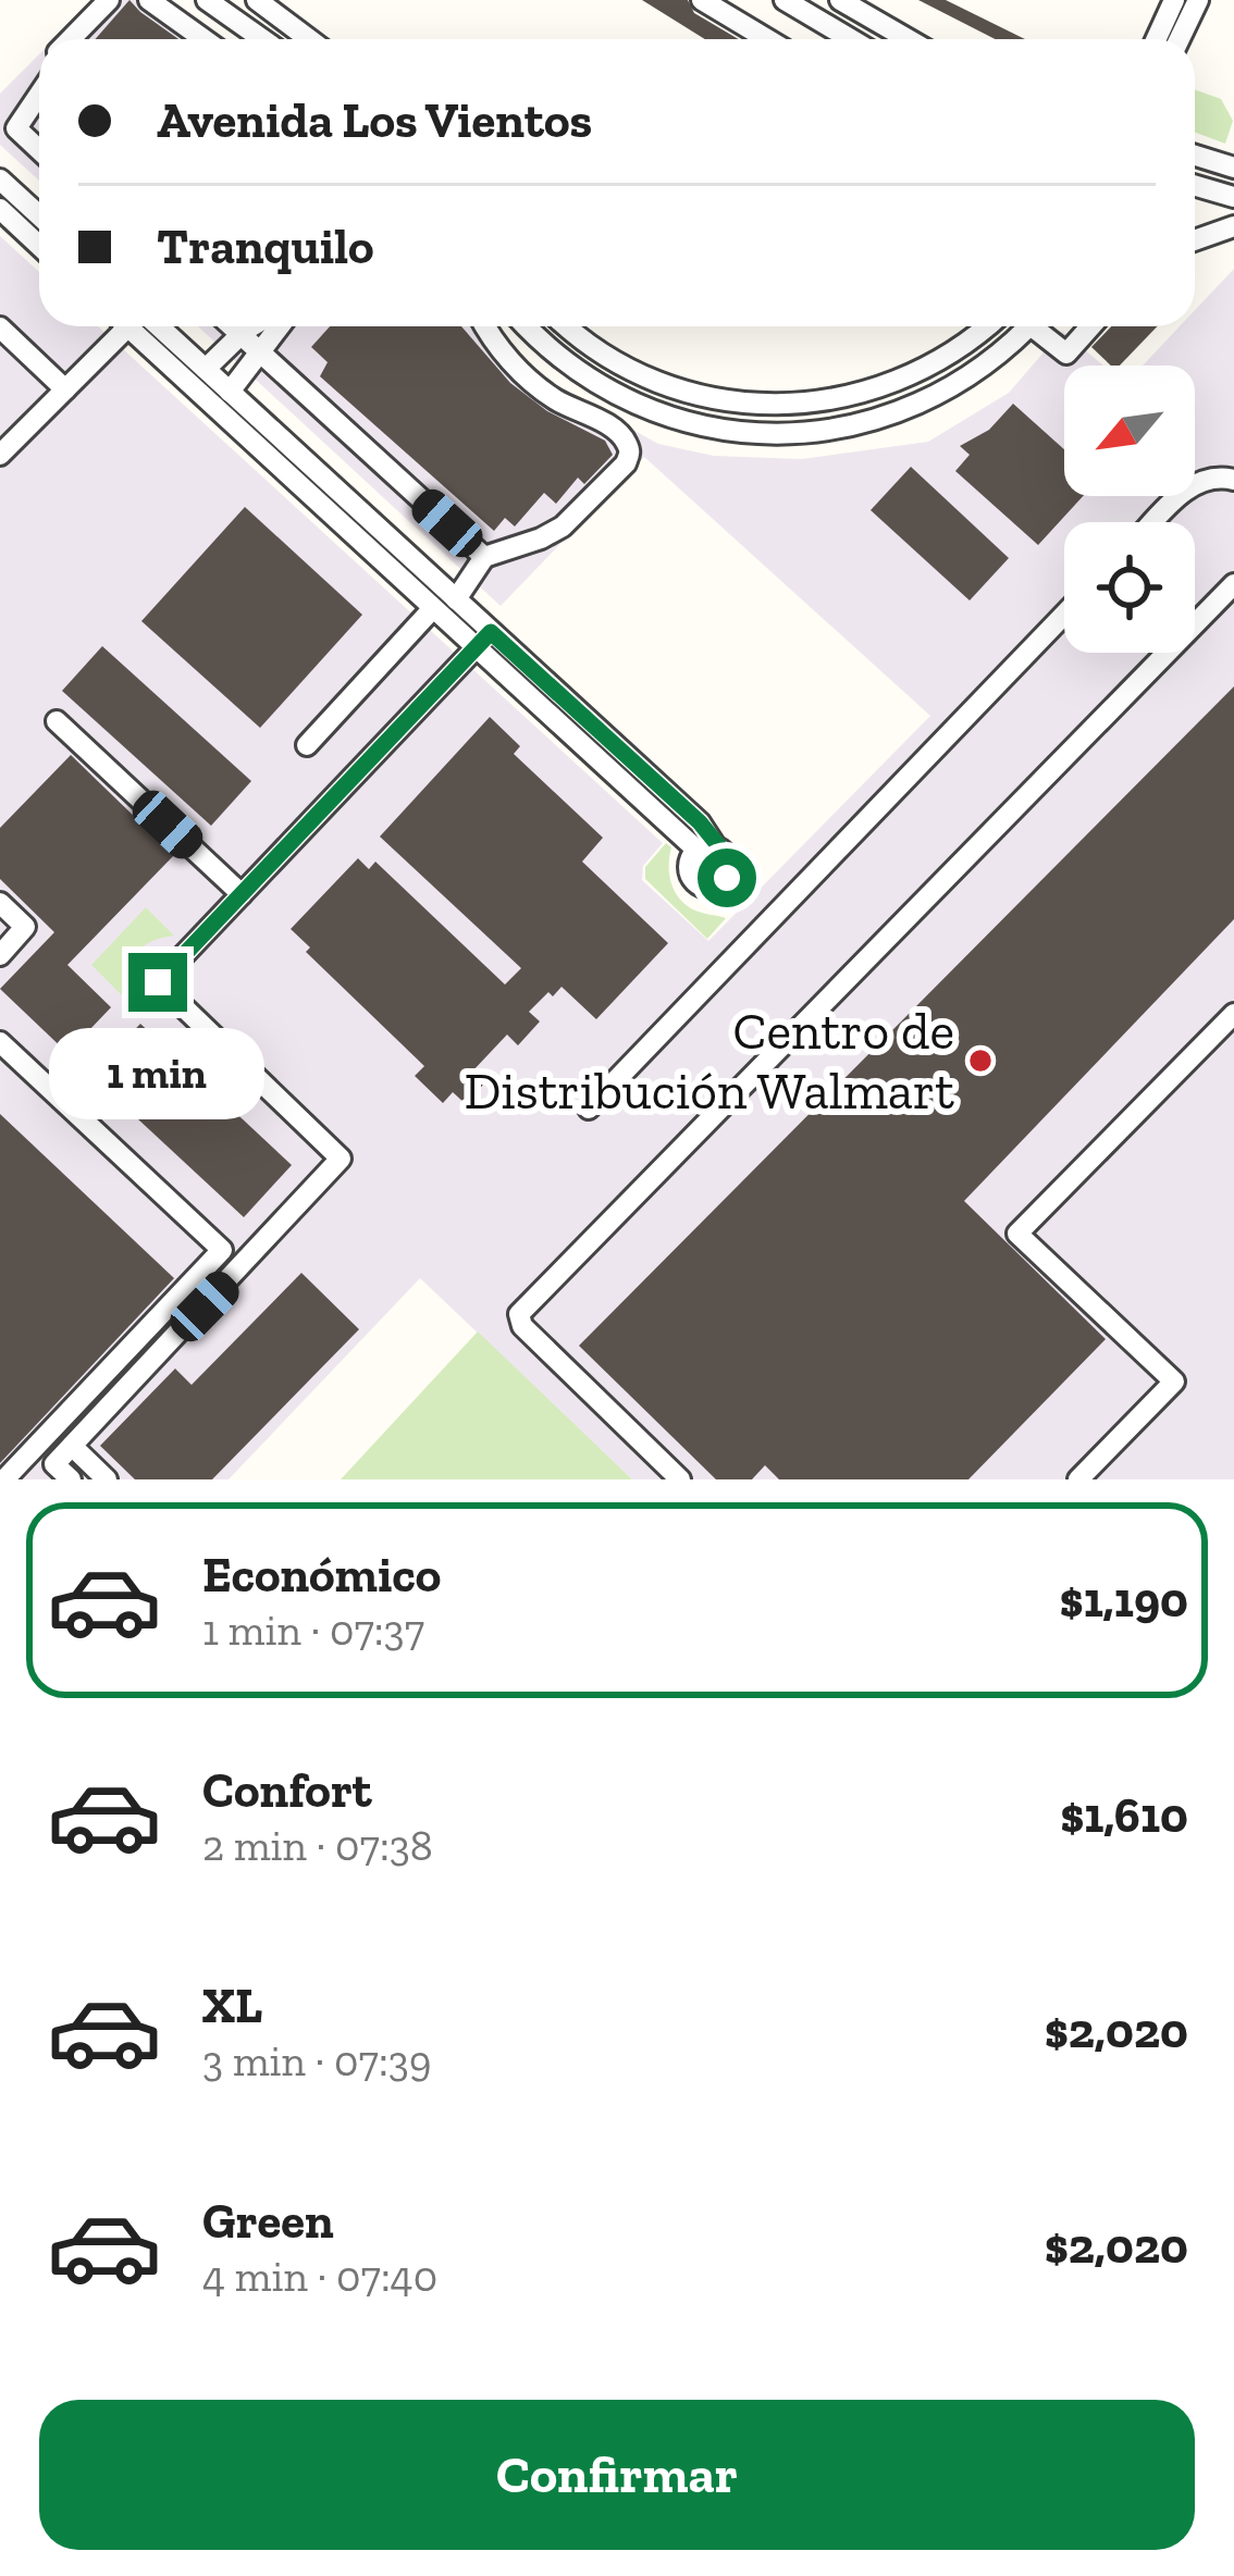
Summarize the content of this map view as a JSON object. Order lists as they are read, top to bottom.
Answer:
{
  "places": ["Centro de Distribución Walmart"],
  "north": "bottom left",
  "page": {
    "banner": ["Avenida Los Vientos", "Tranquilo"],
    "bubble": "1 min",
    "list": [
      {
        "name": "Económico",
        "note": "1 min · 07:37",
        "value": "$1,190"
      },
      {
        "name": "Confort",
        "note": "2 min · 07:38",
        "value": "$1,610"
      },
      {
        "name": "XL",
        "note": "3 min · 07:39",
        "value": "$2,020"
      },
      {
        "name": "Green",
        "note": "4 min · 07:40",
        "value": "$2,020"
      }
    ],
    "buttons": "Confirmar"
  }
}
